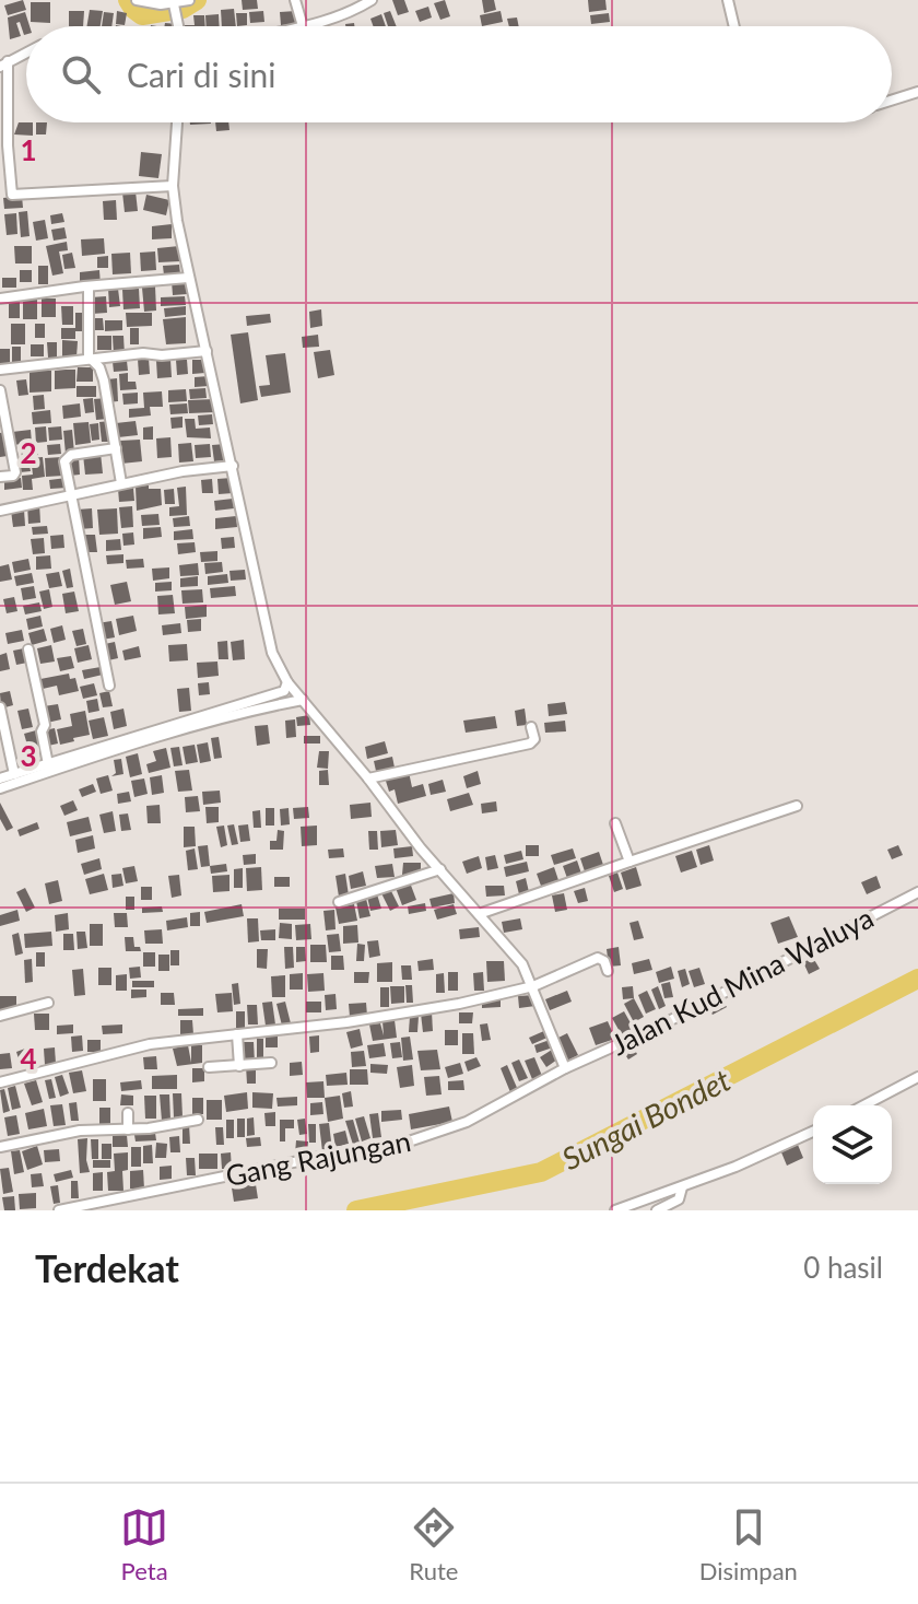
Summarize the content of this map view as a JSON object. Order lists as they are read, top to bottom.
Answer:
{
  "streets": {
    "street": ["Jalan Kud Mina Waluya", "Gang Rajungan"]
  },
  "crossings": [
    ["Jalan Kud Mina Waluya", "Gang Rajungan"]
  ],
  "water": ["Sungai Bondet"],
  "page": {
    "search": "Cari di sini",
    "heading": ["Terdekat", "0 hasil"],
    "nav": ["Peta", "Rute", "Disimpan"]
  },
  "grid": {
    "rows": [
      "1",
      "2",
      "3",
      "4"
    ]
  }
}
